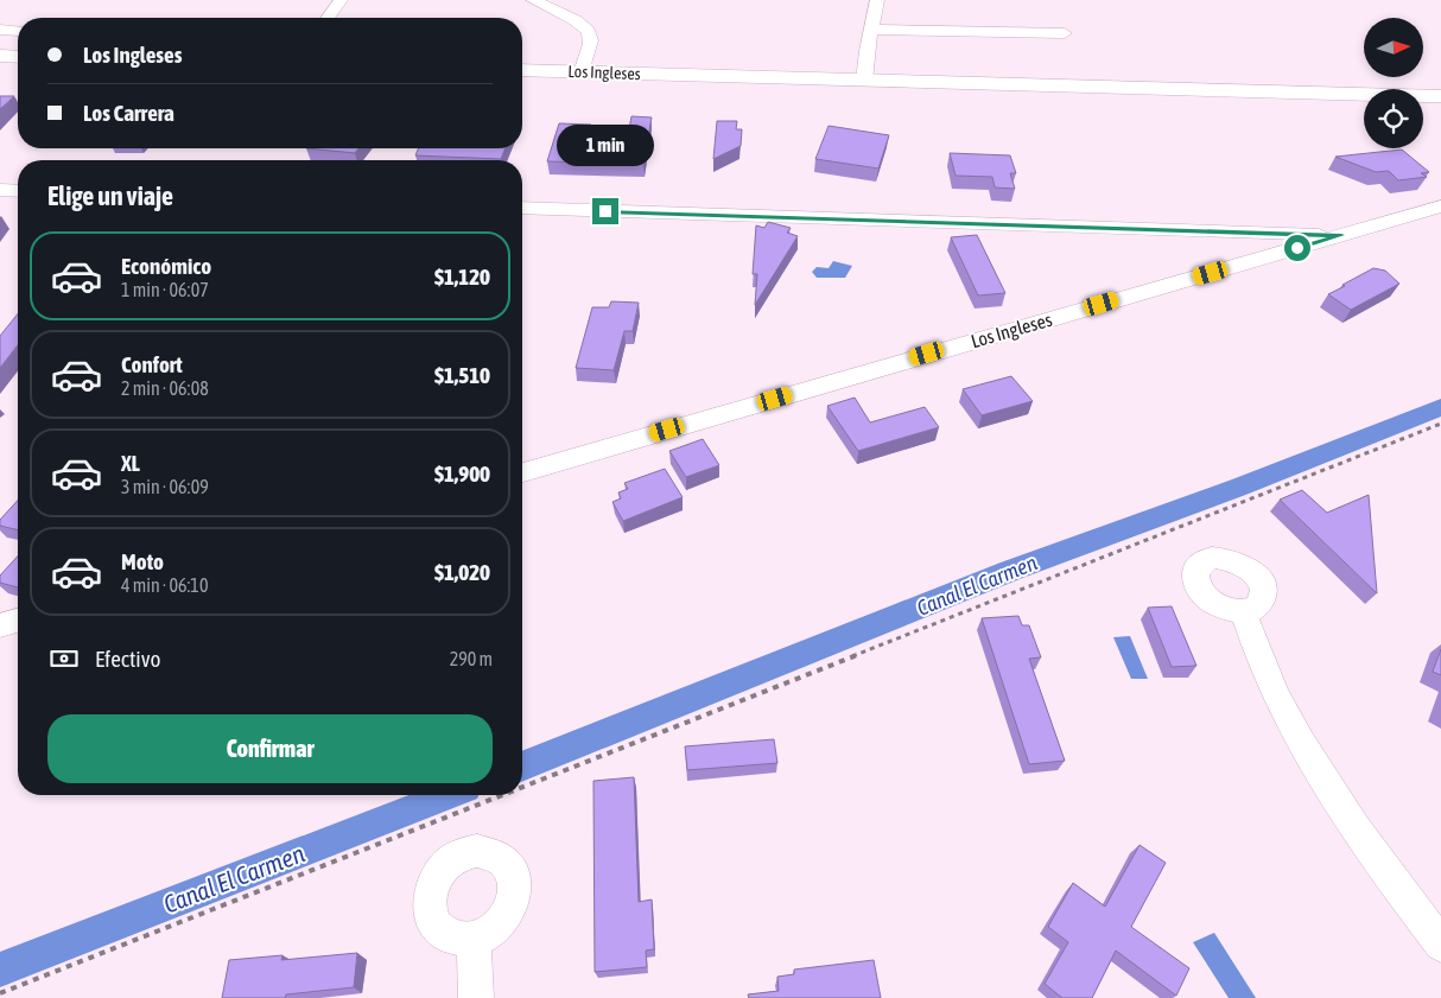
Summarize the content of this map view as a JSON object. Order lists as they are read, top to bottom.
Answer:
{
  "streets": {
    "street": ["Los Ingleses"]
  },
  "water": ["Canal El Carmen"],
  "north": "right",
  "page": {
    "banner": ["Los Ingleses", "Los Carrera"],
    "bubble": "1 min",
    "heading": "Elige un viaje",
    "list": [
      {
        "name": "Económico",
        "note": "1 min · 06:07",
        "value": "$1,120"
      },
      {
        "name": "Confort",
        "note": "2 min · 06:08",
        "value": "$1,510"
      },
      {
        "name": "XL",
        "note": "3 min · 06:09",
        "value": "$1,900"
      },
      {
        "name": "Moto",
        "note": "4 min · 06:10",
        "value": "$1,020"
      }
    ],
    "pay": ["Efectivo", "290 m"],
    "buttons": "Confirmar"
  }
}
